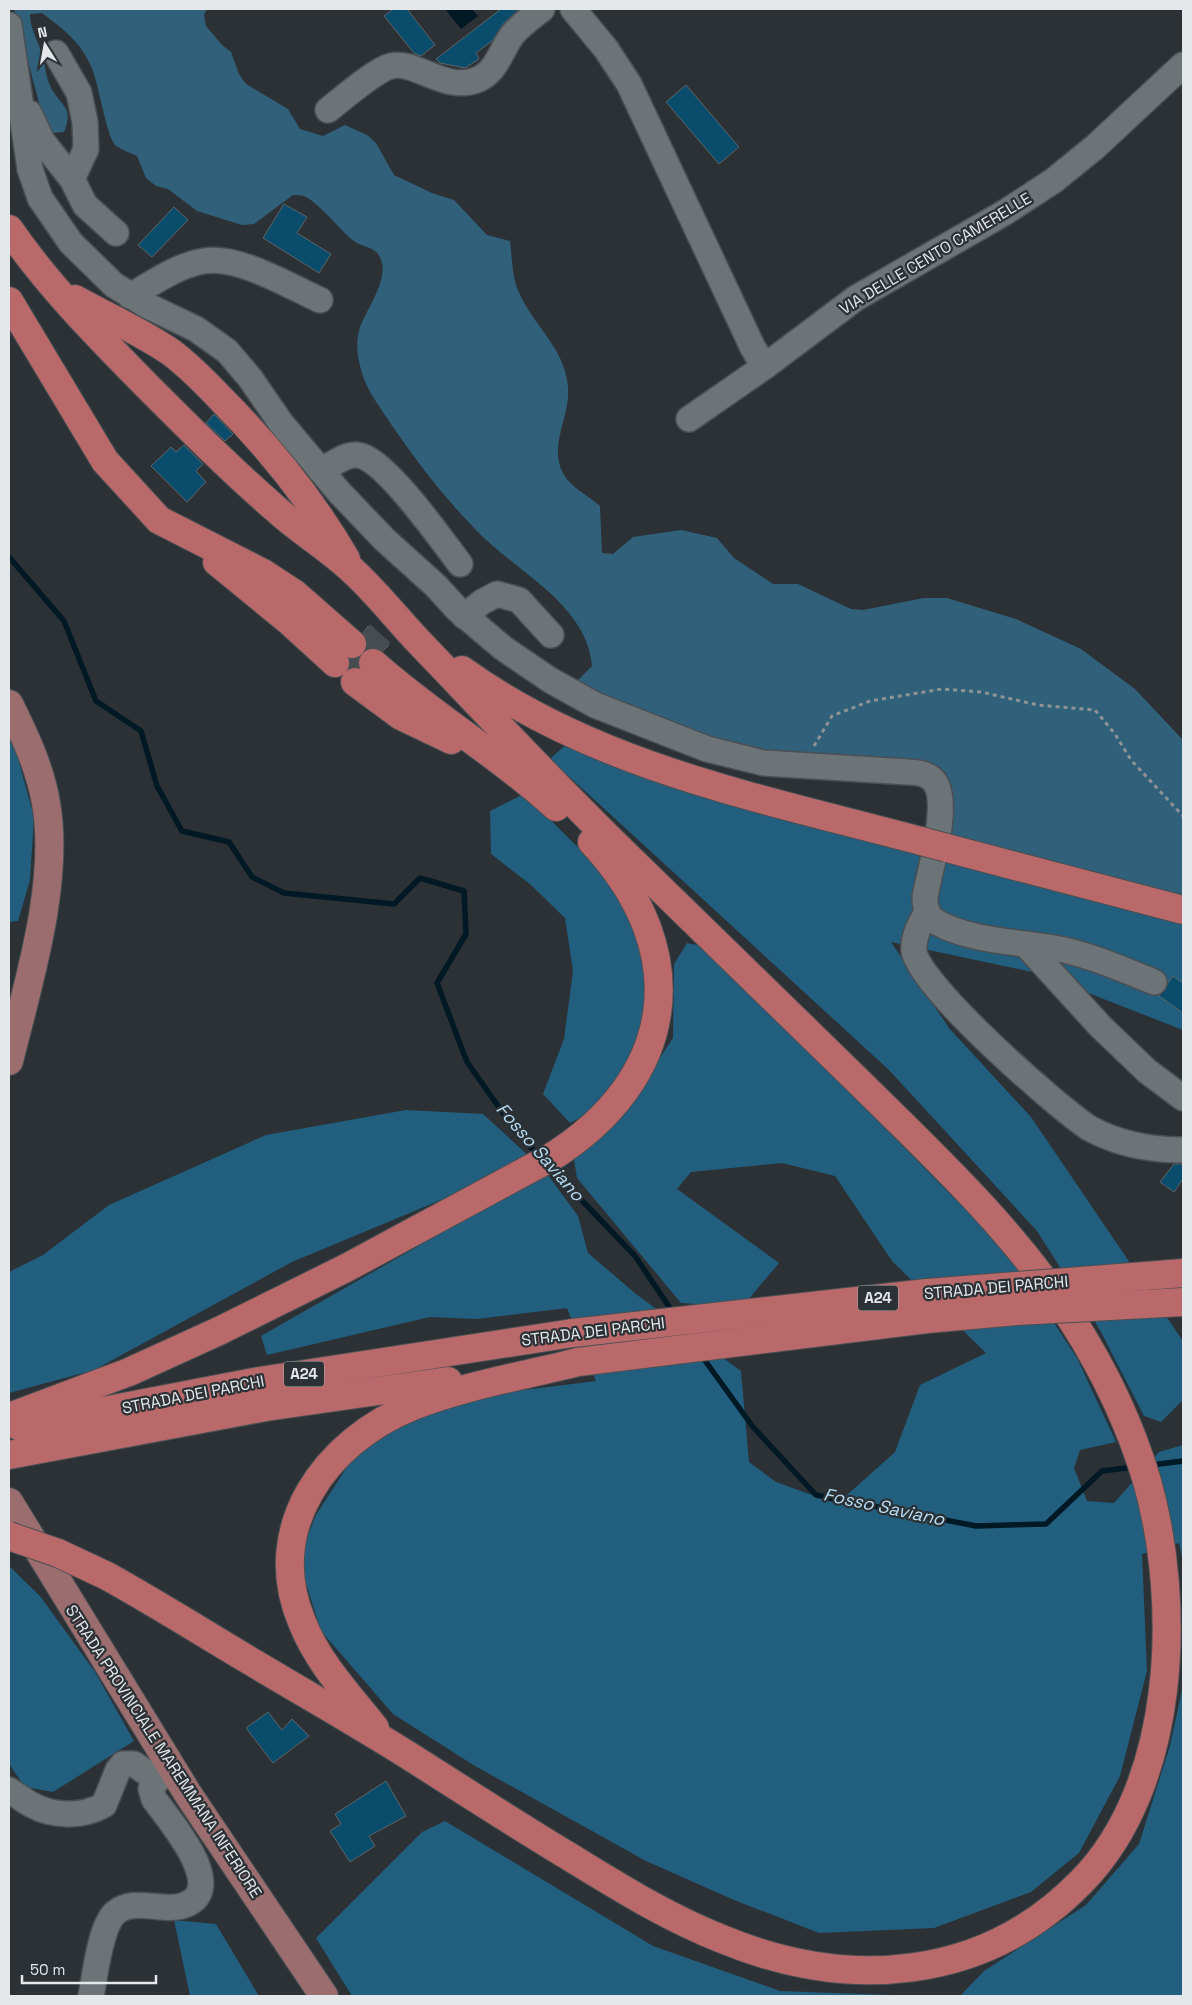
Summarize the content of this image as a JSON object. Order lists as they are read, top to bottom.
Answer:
{
  "streets": {
    "highway": ["STRADA DEI PARCHI", "A24"],
    "main road": ["STRADA PROVINCIALE MAREMMANA INFERIORE"],
    "street": ["VIA DELLE CENTO CAMERELLE"]
  },
  "water": ["Fosso Saviano"],
  "scale_bar": "50 m",
  "north": "top"
}
